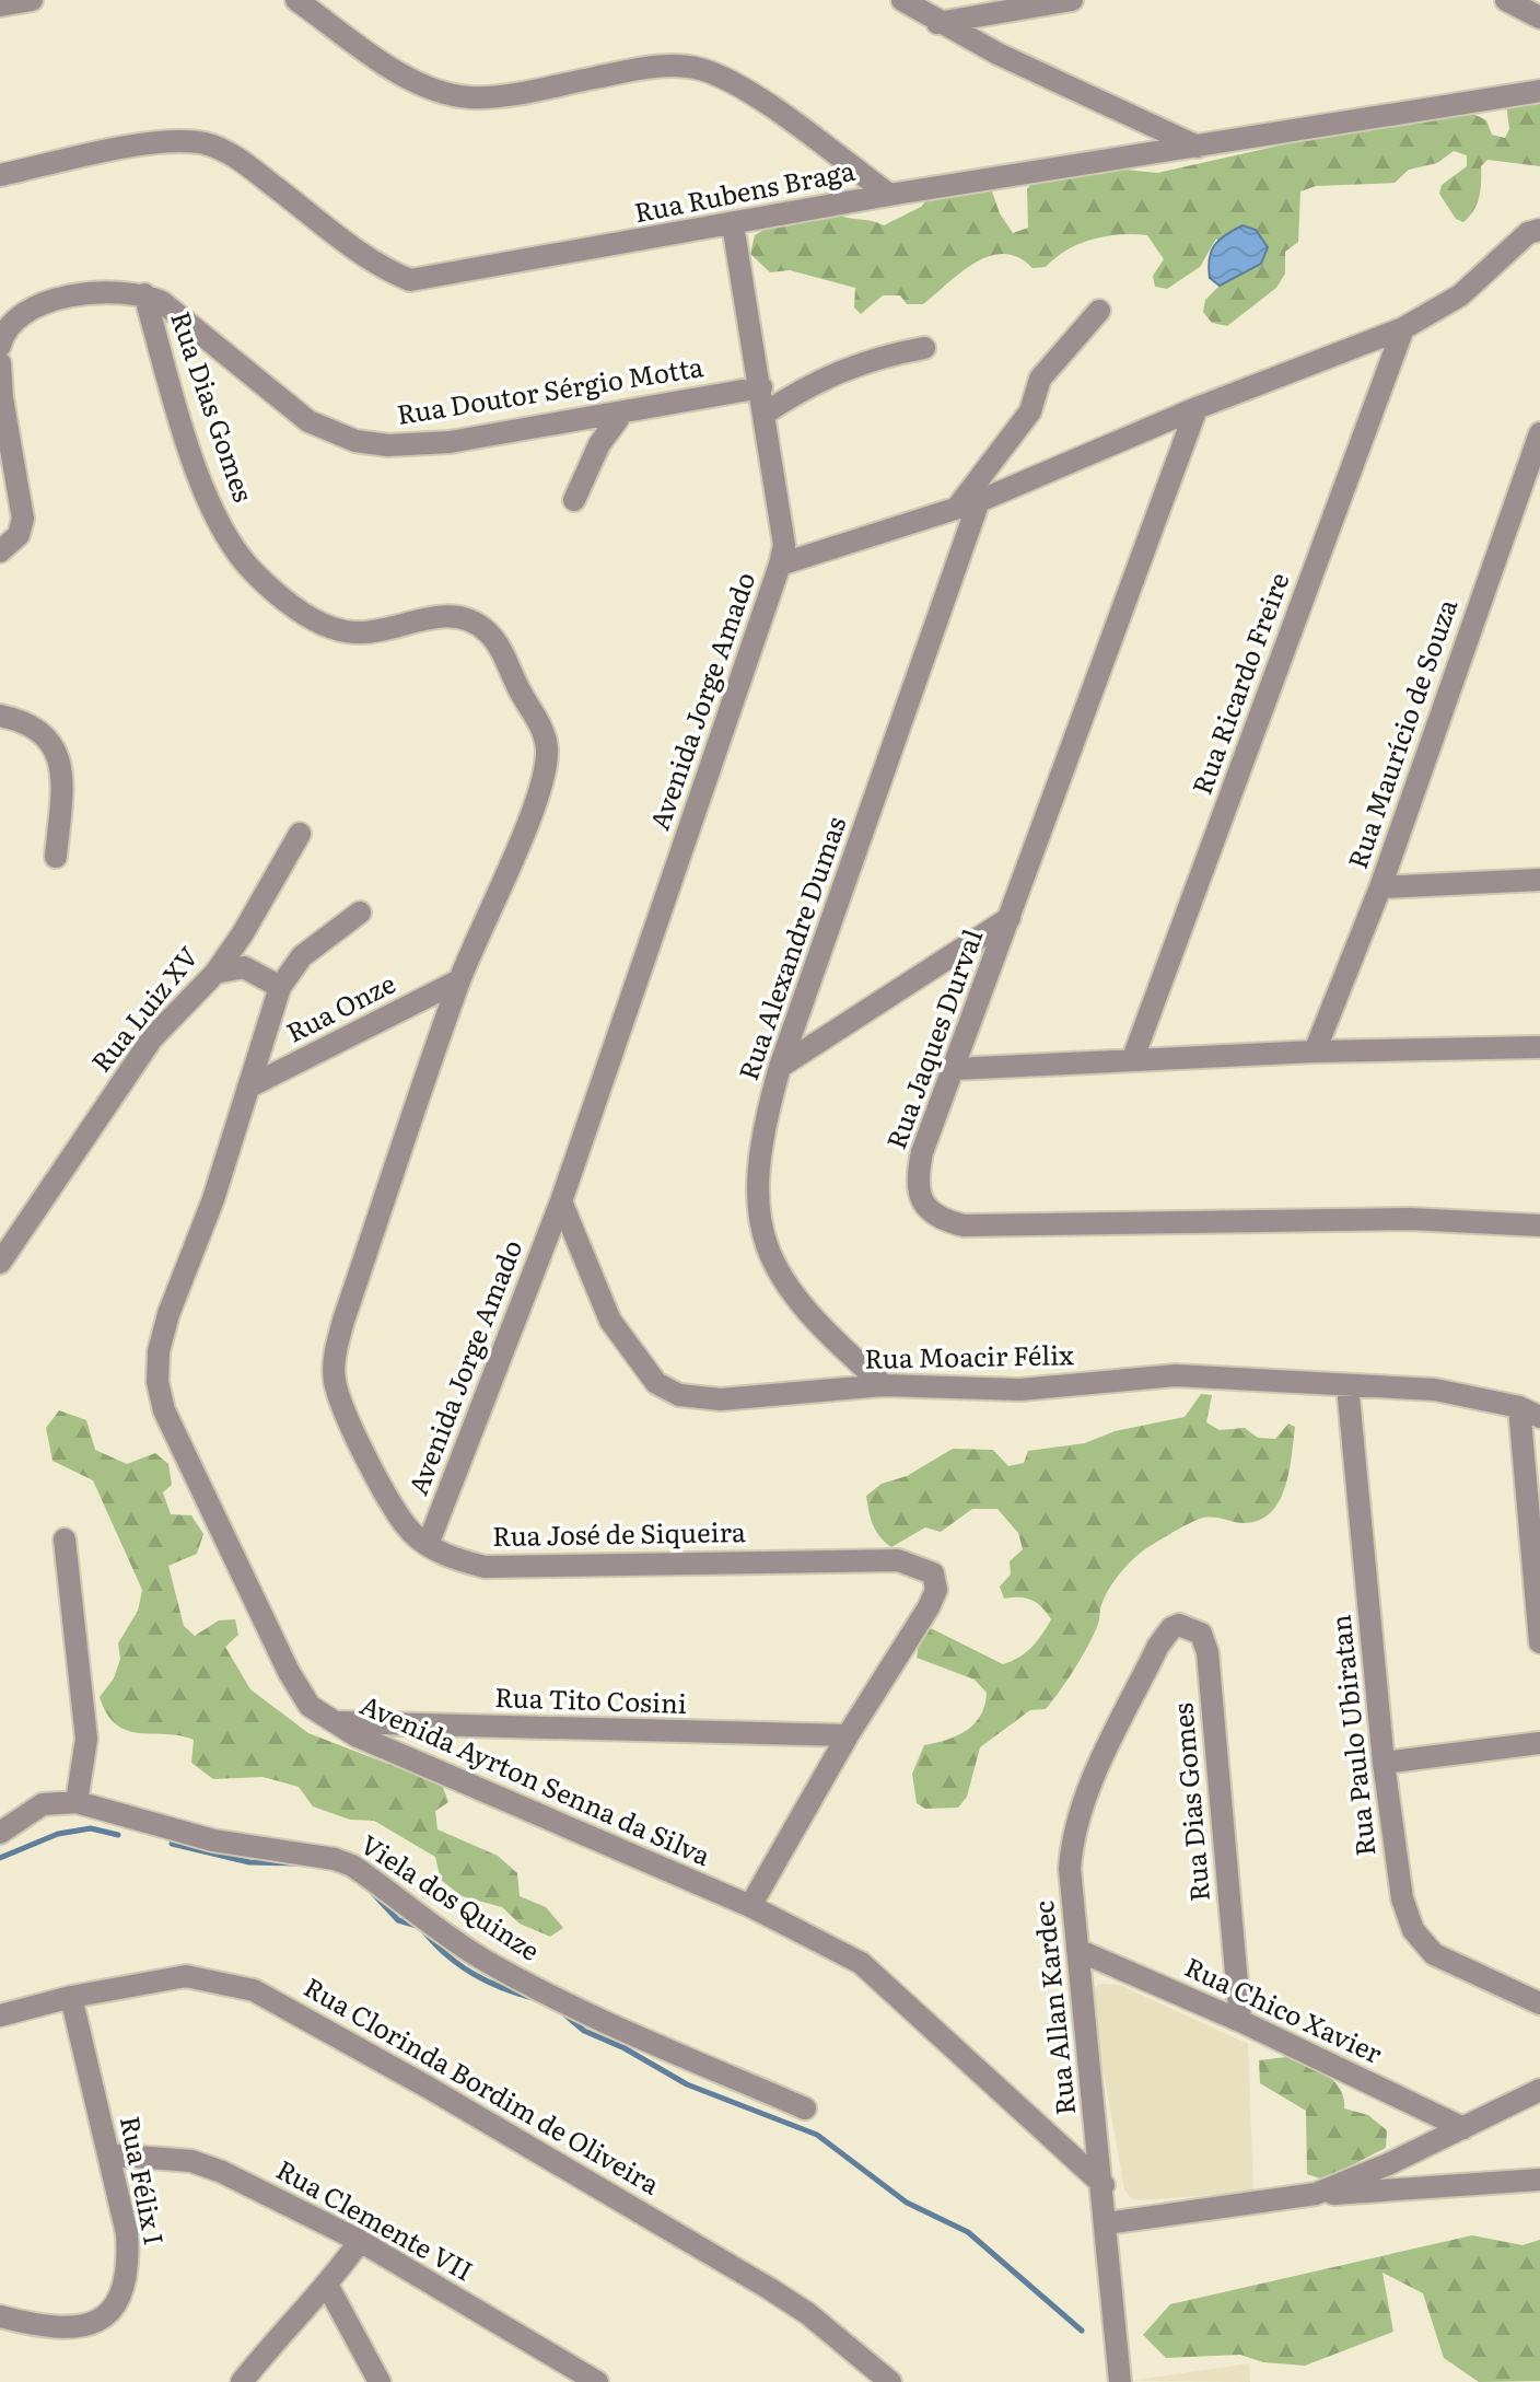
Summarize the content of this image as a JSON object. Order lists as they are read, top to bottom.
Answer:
{
  "streets": {
    "street": [
      "Rua Rubens Braga",
      "Rua Doutor Sérgio Motta",
      "Rua Dias Gomes",
      "Rua Ricardo Freire",
      "Avenida Jorge Amado",
      "Rua Maurício de Souza",
      "Rua Alexandre Dumas",
      "Rua Onze",
      "Rua Luiz XV",
      "Rua Jaques Durval",
      "Rua Moacir Félix",
      "Rua José de Siqueira",
      "Rua Tito Cosini",
      "Rua Paulo Ubiratan",
      "Avenida Ayrton Senna da Silva",
      "Viela dos Quinze",
      "Rua Allan Kardec",
      "Rua Chico Xavier",
      "Rua Clorinda Bordim de Oliveira",
      "Rua Félix I",
      "Rua Clemente VII"
    ]
  },
  "crossings": [
    ["Rua Doutor Sérgio Motta", "Rua Dias Gomes"],
    ["Rua Dias Gomes", "Rua Onze"],
    ["Rua Dias Gomes", "Rua José de Siqueira"],
    ["Rua Dias Gomes", "Rua Allan Kardec"],
    ["Rua Dias Gomes", "Rua Chico Xavier"],
    ["Rua Ricardo Freire", "Avenida Jorge Amado"],
    ["Avenida Jorge Amado", "Rua Alexandre Dumas"],
    ["Avenida Jorge Amado", "Rua Jaques Durval"],
    ["Avenida Jorge Amado", "Rua Moacir Félix"],
    ["Avenida Jorge Amado", "Rua José de Siqueira"],
    ["Rua Alexandre Dumas", "Rua Moacir Félix"],
    ["Rua Onze", "Rua José de Siqueira"],
    ["Rua Onze", "Avenida Ayrton Senna da Silva"],
    ["Rua Moacir Félix", "Rua Paulo Ubiratan"],
    ["Rua José de Siqueira", "Rua Tito Cosini"],
    ["Rua José de Siqueira", "Avenida Ayrton Senna da Silva"],
    ["Rua Tito Cosini", "Avenida Ayrton Senna da Silva"],
    ["Avenida Ayrton Senna da Silva", "Rua Allan Kardec"],
    ["Rua Allan Kardec", "Rua Chico Xavier"],
    ["Rua Clorinda Bordim de Oliveira", "Rua Félix I"],
    ["Rua Félix I", "Rua Clemente VII"]
  ]
}
